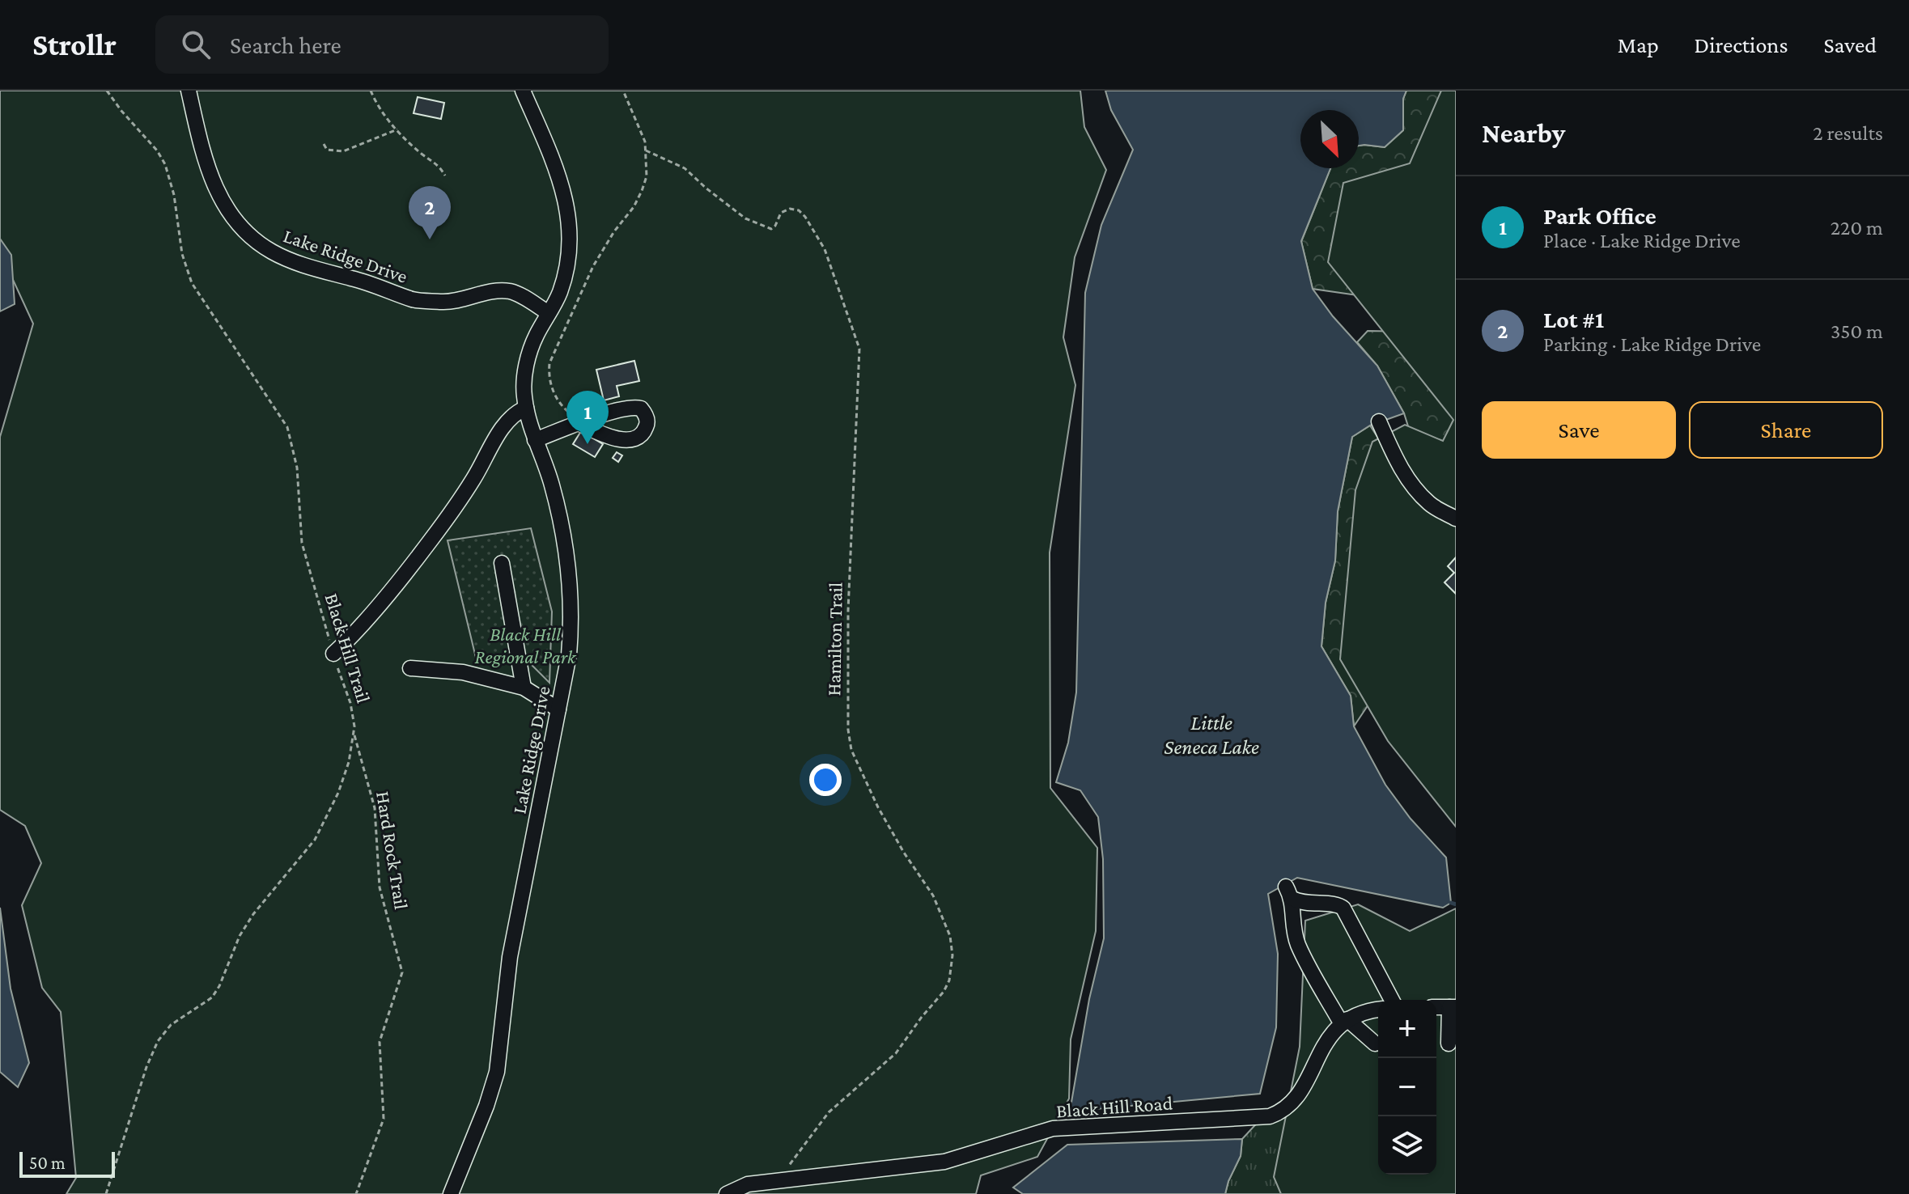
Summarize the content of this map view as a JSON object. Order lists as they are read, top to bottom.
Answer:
{
  "streets": {
    "street": ["Lake Ridge Drive", "Black Hill Road"],
    "path": ["Hamilton Trail", "Black Hill Trail", "Hard Rock Trail"]
  },
  "crossings": [
    ["Hamilton Trail", "Black Hill Road"],
    ["Black Hill Trail", "Hard Rock Trail"]
  ],
  "water": ["Little Seneca Lake"],
  "parks": ["Black Hill Regional Park"],
  "scale_bar": "50 m",
  "north": "bottom right",
  "page": {
    "header": "Strollr",
    "search": "Search here",
    "nav": ["Map", "Directions", "Saved"],
    "heading": ["Nearby", "2 results"],
    "list": [
      {
        "mark": "1",
        "name": "Park Office",
        "note": "Place · Lake Ridge Drive",
        "value": "220 m"
      },
      {
        "mark": "2",
        "name": "Lot #1",
        "note": "Parking · Lake Ridge Drive",
        "value": "350 m"
      }
    ],
    "pins": ["2", "1"],
    "buttons": ["Save", "Share"],
    "map_buttons": ["+", "−"],
    "scale": "50 m"
  }
}
